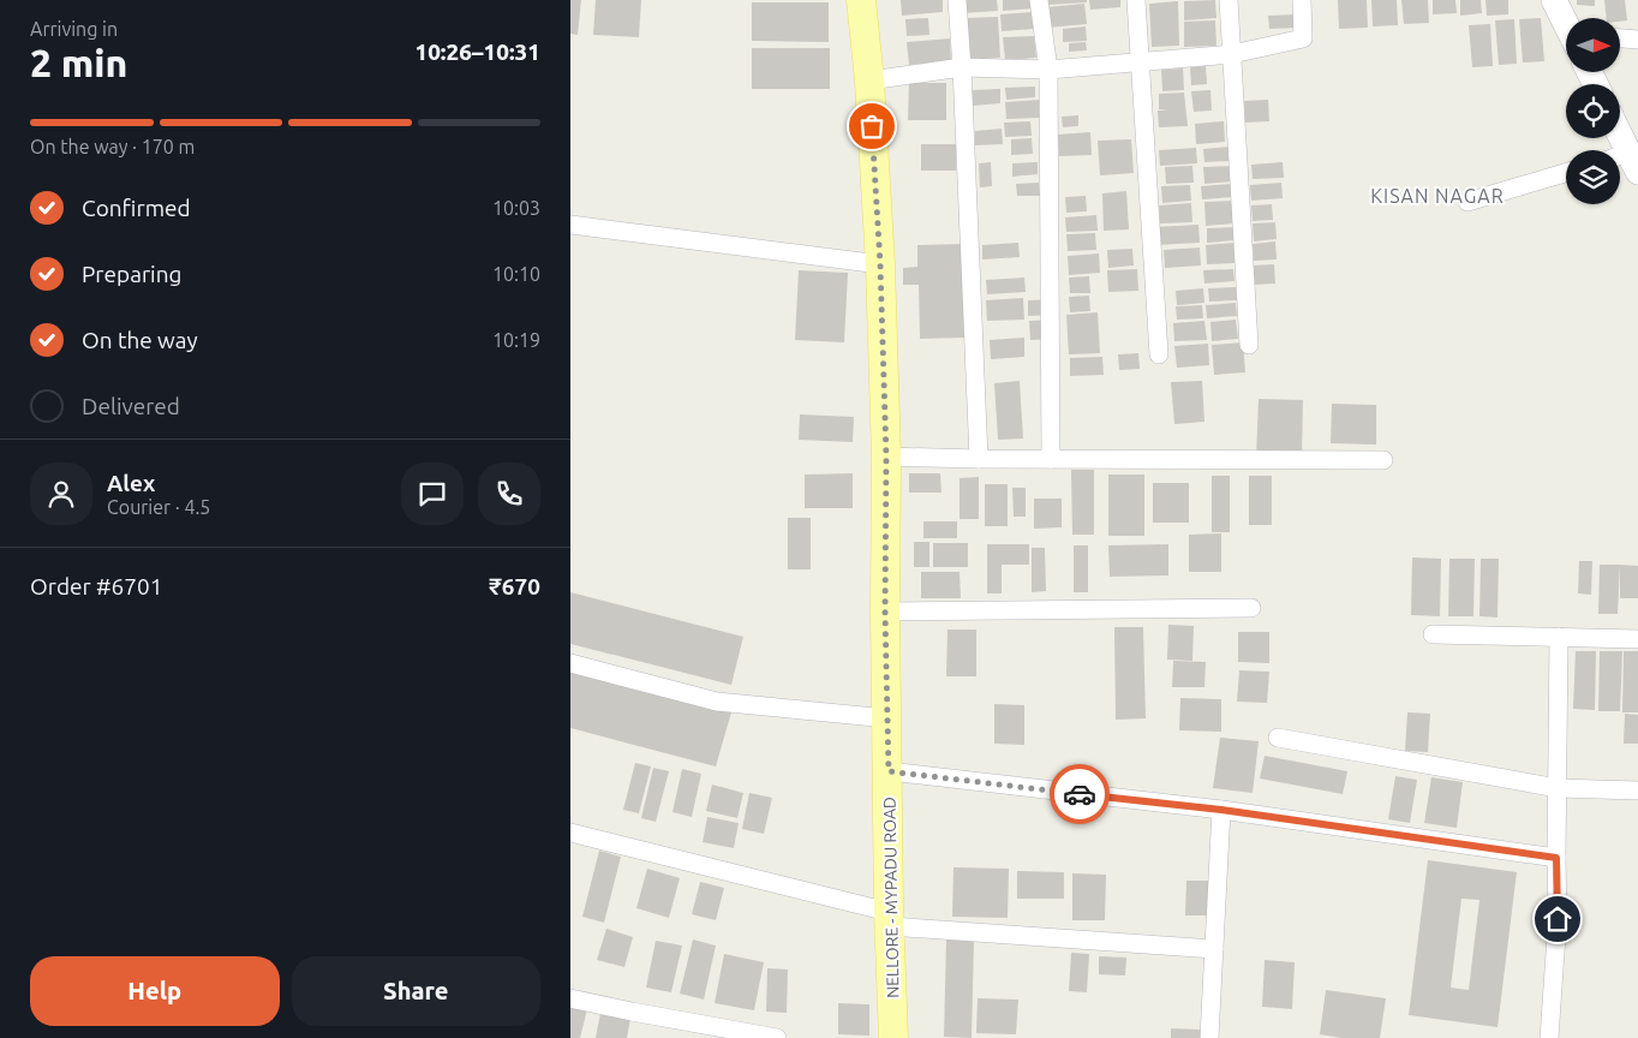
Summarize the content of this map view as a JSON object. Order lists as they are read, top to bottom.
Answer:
{
  "streets": {
    "main road": ["NELLORE - MYPADU ROAD"]
  },
  "districts": ["KISAN NAGAR"],
  "north": "right",
  "page": {
    "heading": ["2 min", "Arriving in", "10:26–10:31"],
    "panel": [
      "Alex",
      "Courier · 4.5",
      "Order #6701",
      "₹670"
    ],
    "bar": "On the way · 170 m",
    "list": [
      ["Confirmed", "10:03"],
      ["Preparing", "10:10"],
      ["On the way", "10:19"],
      "Delivered"
    ],
    "buttons": ["Help", "Share"]
  }
}
